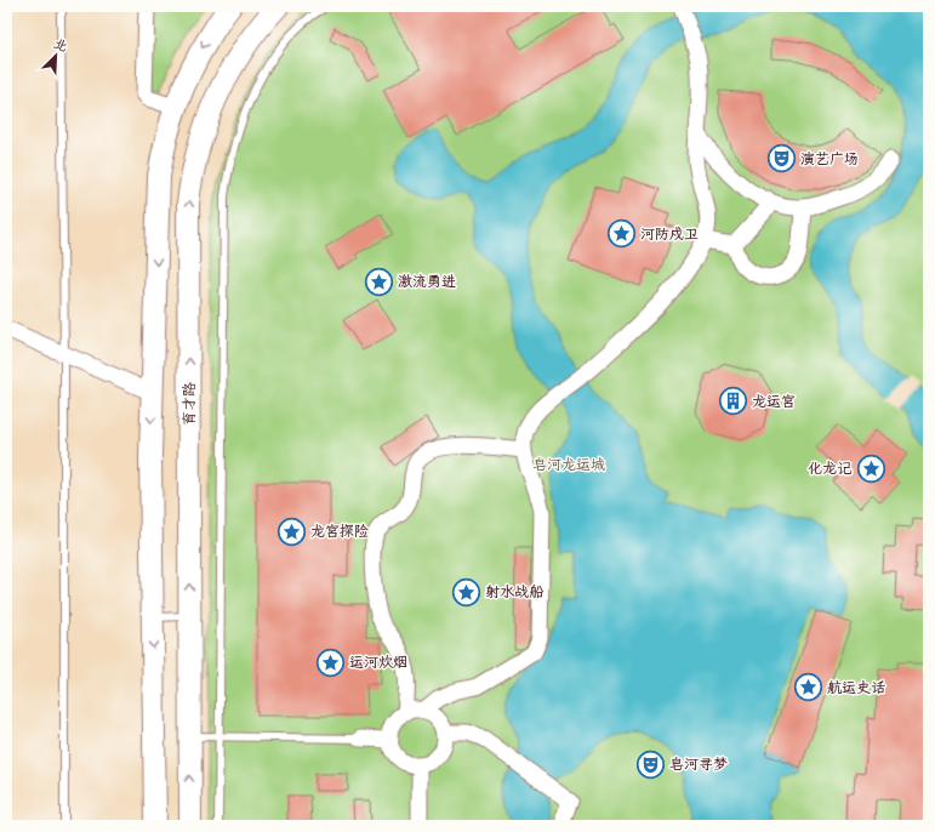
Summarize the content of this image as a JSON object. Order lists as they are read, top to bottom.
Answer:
{
  "streets": {
    "street": ["育才路"]
  },
  "parks": ["皂河龙运城"],
  "places": {
    "theatre": ["演艺广场", "皂河寻梦"],
    "place": [
      "河防戍卫",
      "激流勇进",
      "化龙记",
      "龙宫探险",
      "射水战船",
      "运河炊烟",
      "航运史话"
    ],
    "building": ["龙运宫"]
  },
  "north": "top right"
}
